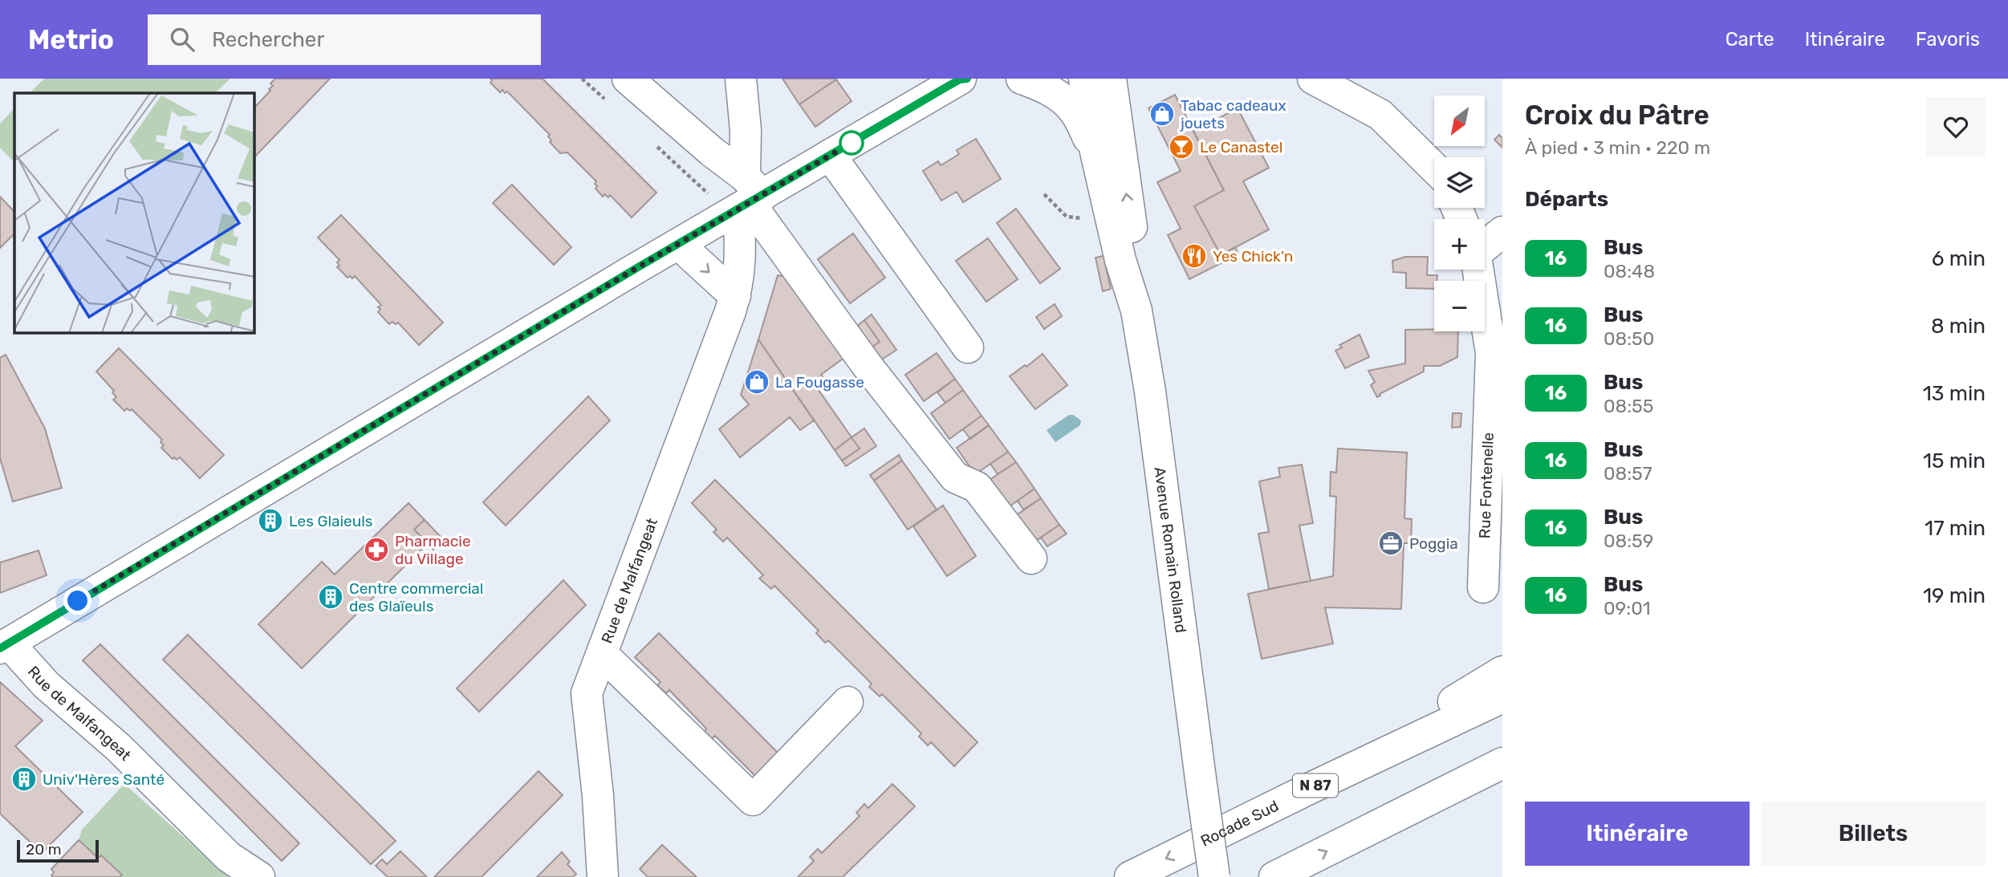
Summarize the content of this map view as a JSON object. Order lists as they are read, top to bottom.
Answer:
{
  "streets": {
    "main road": [
      "Rue Fontenelle",
      "Avenue Romain Rolland",
      "Rue de Malfangeat",
      "N 87",
      "Rocade Sud"
    ]
  },
  "places": {
    "shop": ["Tabac cadeaux jouets", "La Fougasse"],
    "bar": ["Le Canastel"],
    "restaurant": ["Yes Chick’n"],
    "building": ["Les Glaieuls", "Centre commercial des Glaïeuls", "Univ'Hères Santé"],
    "office": ["Poggia"],
    "pharmacy": ["Pharmacie du Village"]
  },
  "lines": ["bus line 16"],
  "scale_bar": "20 m",
  "north": "bottom left",
  "page": {
    "header": "Metrio",
    "search": "Rechercher",
    "nav": ["Carte", "Itinéraire", "Favoris"],
    "heading": [
      ["Croix du Pâtre", "À pied · 3 min · 220 m"],
      "Départs"
    ],
    "map_buttons": ["+", "−"],
    "list": [
      {
        "mark": "16",
        "name": "Bus",
        "note": "08:48",
        "value": "6 min"
      },
      {
        "mark": "16",
        "name": "Bus",
        "note": "08:50",
        "value": "8 min"
      },
      {
        "mark": "16",
        "name": "Bus",
        "note": "08:55",
        "value": "13 min"
      },
      {
        "mark": "16",
        "name": "Bus",
        "note": "08:57",
        "value": "15 min"
      },
      {
        "mark": "16",
        "name": "Bus",
        "note": "08:59",
        "value": "17 min"
      },
      {
        "mark": "16",
        "name": "Bus",
        "note": "09:01",
        "value": "19 min"
      }
    ],
    "buttons": ["Itinéraire", "Billets"],
    "scale": "20 m"
  }
}
